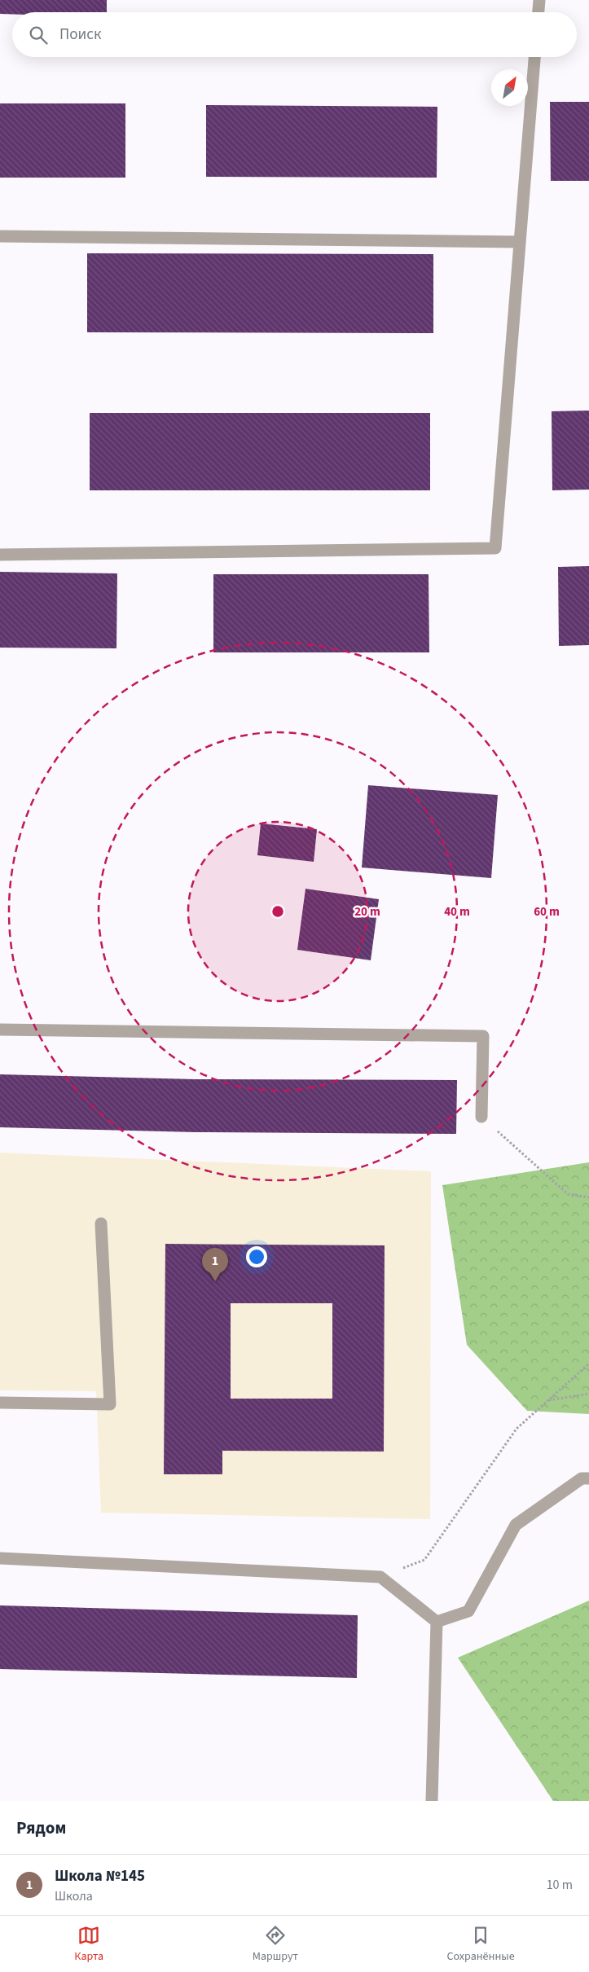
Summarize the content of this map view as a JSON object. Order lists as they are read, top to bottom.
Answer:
{
  "north": "top right",
  "page": {
    "search": "Поиск",
    "pins": "1",
    "heading": "Рядом",
    "list": [
      {
        "mark": "1",
        "name": "Школа №145",
        "note": "Школа",
        "value": "10 m"
      }
    ],
    "nav": ["Карта", "Маршрут", "Сохранённые"]
  },
  "rings": ["20 m", "40 m", "60 m"]
}
